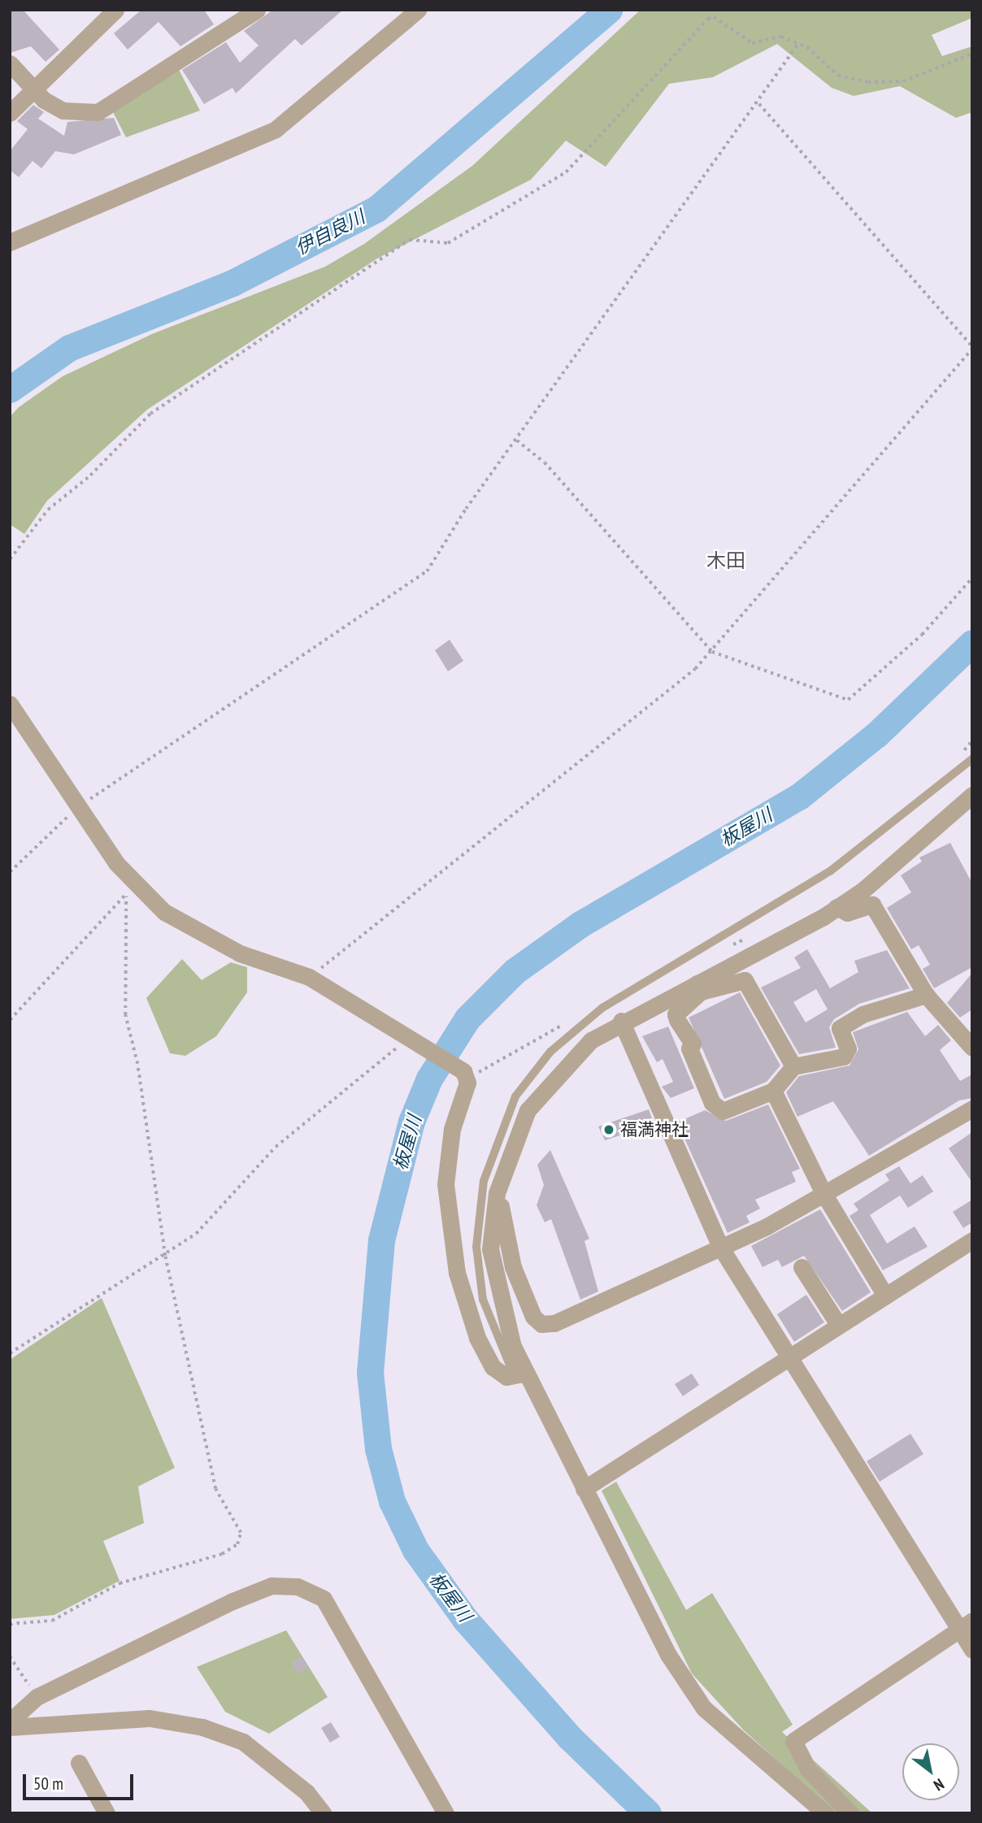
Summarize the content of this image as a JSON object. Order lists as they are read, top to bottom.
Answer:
{
  "districts": ["木田"],
  "water": ["伊自良川", "板屋川"],
  "places": ["福満神社"],
  "scale_bar": "50 m",
  "north": "bottom right"
}
